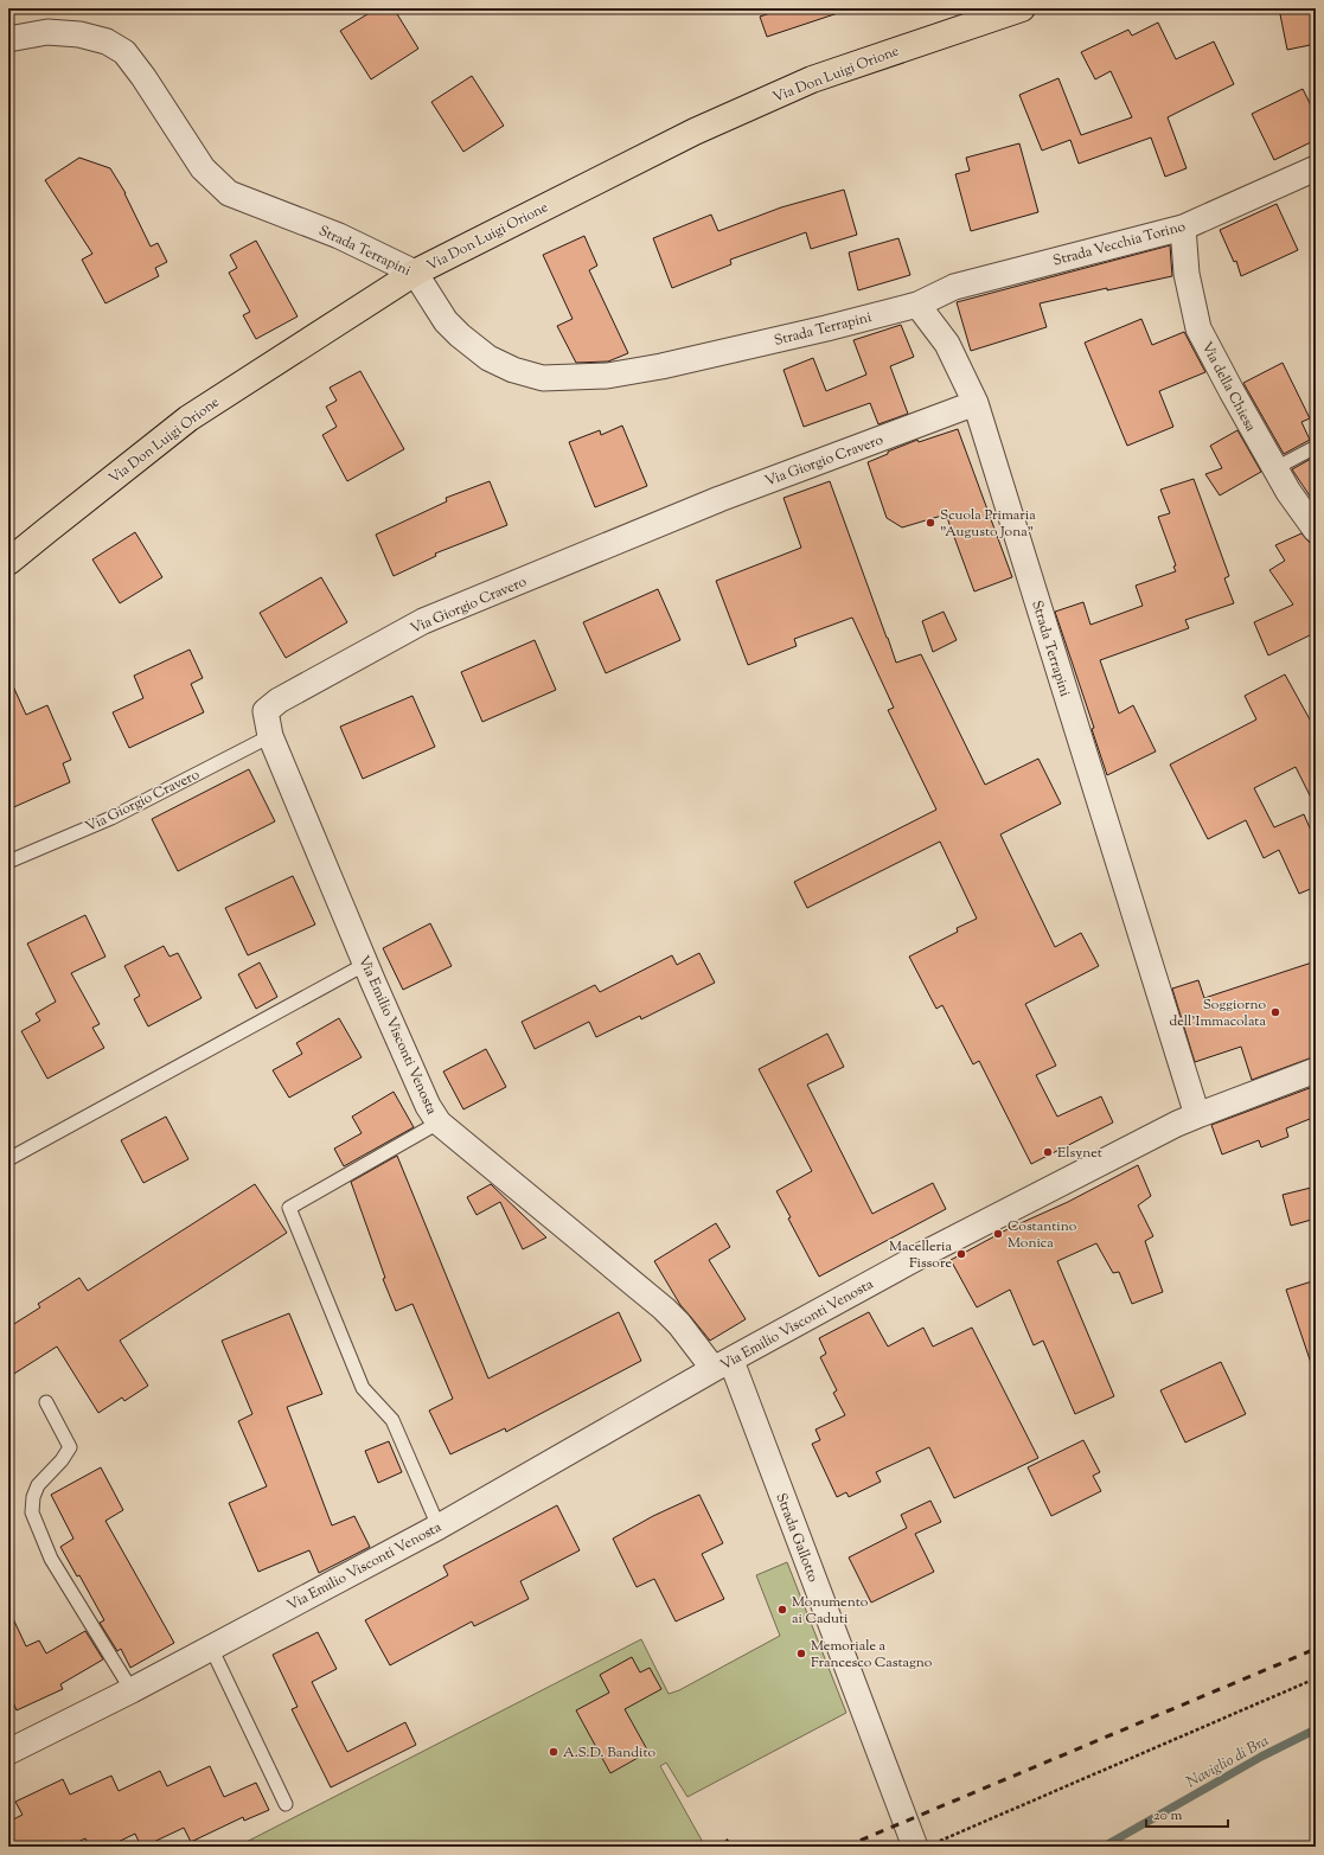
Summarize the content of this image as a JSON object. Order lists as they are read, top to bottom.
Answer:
{
  "streets": {
    "main road": ["Via Don Luigi Orione"],
    "street": [
      "Strada Vecchia Torino",
      "Strada Terrapini",
      "Via della Chiesa",
      "Via Giorgio Cravero",
      "Via Emilio Visconti Venosta",
      "Strada Gallotto"
    ]
  },
  "crossings": [
    ["Via Don Luigi Orione", "Strada Terrapini"],
    ["Strada Vecchia Torino", "Strada Terrapini"],
    ["Strada Vecchia Torino", "Via della Chiesa"],
    ["Strada Terrapini", "Via Giorgio Cravero"],
    ["Strada Terrapini", "Via Emilio Visconti Venosta"],
    ["Via Giorgio Cravero", "Via Emilio Visconti Venosta"],
    ["Via Emilio Visconti Venosta", "Strada Gallotto"]
  ],
  "water": ["Naviglio di Bra"],
  "places": [
    "Scuola Primaria \"Augusto Jona\"",
    "Soggiorno dell'Immacolata",
    "Elsynet",
    "Costantino Monica",
    "Macelleria Fissore",
    "Monumento ai Caduti",
    "Memoriale a Francesco Castagno",
    "A.S.D. Bandito"
  ],
  "scale_bar": "20 m"
}
